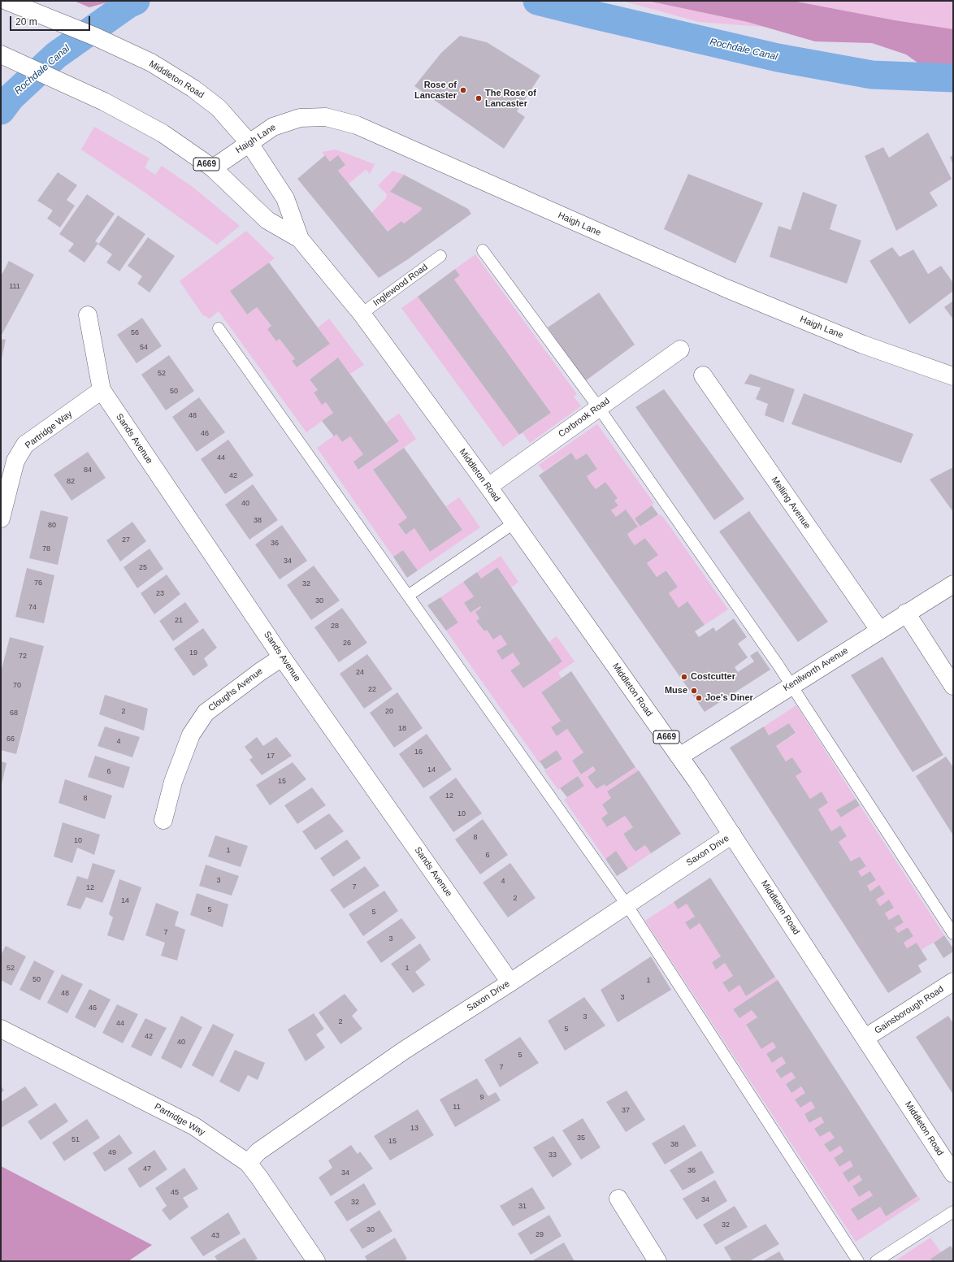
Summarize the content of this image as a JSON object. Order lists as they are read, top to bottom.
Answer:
{
  "streets": {
    "street": [
      "Middleton Road",
      "Haigh Lane",
      "A669",
      "Corbrook Road",
      "Partridge Way",
      "Sands Avenue",
      "Melling Avenue",
      "Kenilworth Avenue",
      "Cloughs Avenue",
      "Saxon Drive",
      "Gainsborough Road"
    ],
    "lane": ["Inglewood Road"]
  },
  "crossings": [
    ["Middleton Road", "Haigh Lane"],
    ["Middleton Road", "Inglewood Road"],
    ["Middleton Road", "Corbrook Road"],
    ["Middleton Road", "Kenilworth Avenue"],
    ["Middleton Road", "Saxon Drive"],
    ["Middleton Road", "Gainsborough Road"],
    ["Partridge Way", "Sands Avenue"],
    ["Partridge Way", "Saxon Drive"],
    ["Sands Avenue", "Cloughs Avenue"],
    ["Sands Avenue", "Saxon Drive"],
    ["Melling Avenue", "Kenilworth Avenue"]
  ],
  "water": ["Rochdale Canal"],
  "places": [
    "Rose of Lancaster",
    "The Rose of Lancaster",
    "Costcutter",
    "Muse",
    "Joe's Diner"
  ],
  "house_numbers": [
    "111",
    "56",
    "54",
    "52",
    "50",
    "48",
    "46",
    "44",
    "84",
    "42",
    "82",
    "40",
    "38",
    "80",
    "27",
    "36",
    "78",
    "34",
    "25",
    "76",
    "32",
    "23",
    "30",
    "74",
    "21",
    "28",
    "26",
    "19",
    "72",
    "24",
    "70",
    "22",
    "2",
    "20",
    "68",
    "18",
    "66",
    "4",
    "16",
    "17",
    "14",
    "6",
    "15",
    "12",
    "8",
    "10",
    "8",
    "10",
    "1",
    "6",
    "3",
    "4",
    "7",
    "12",
    "2",
    "14",
    "5",
    "5",
    "7",
    "3",
    "52",
    "1",
    "50",
    "1",
    "48",
    "3",
    "46",
    "3",
    "2",
    "44",
    "5",
    "42",
    "40",
    "5",
    "7",
    "9",
    "11",
    "37",
    "13",
    "35",
    "51",
    "15",
    "38",
    "49",
    "33",
    "47",
    "36",
    "34",
    "45",
    "34",
    "32",
    "31",
    "32",
    "30",
    "29",
    "43"
  ],
  "scale_bar": "20 m"
}
